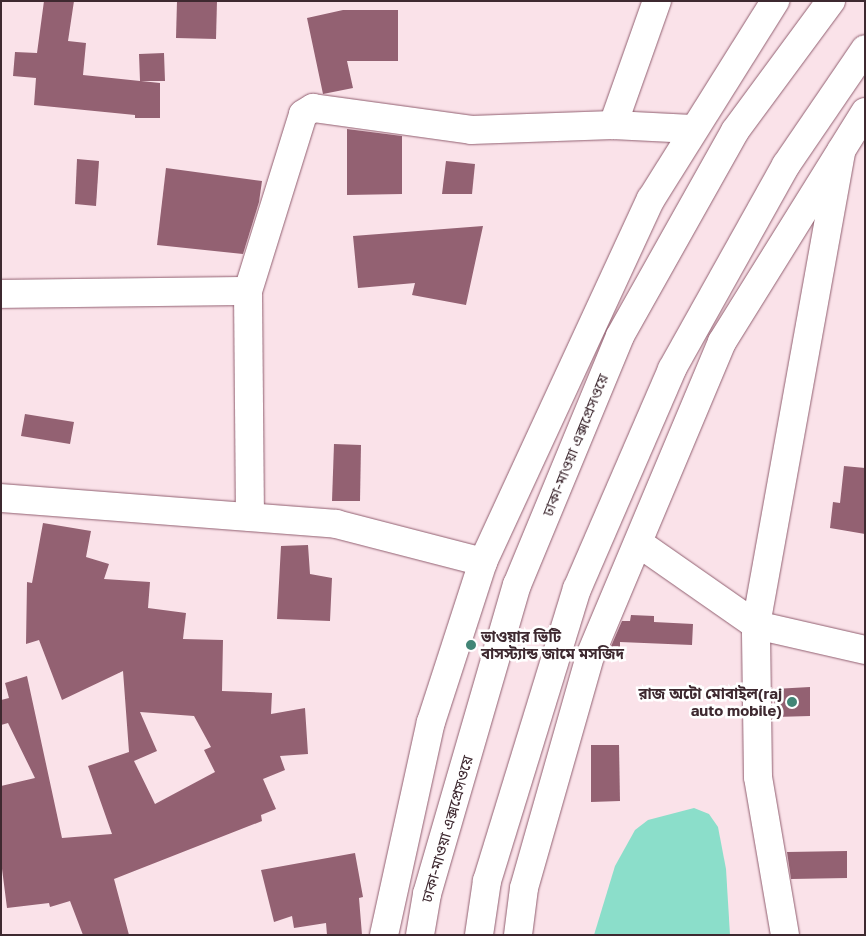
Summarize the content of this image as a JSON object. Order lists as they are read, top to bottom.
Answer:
{
  "streets": {
    "main road": ["ঢাকা-মাওয়া এক্সপ্রেসওয়ে"]
  },
  "places": ["ভাওয়ার ভিটি বাসস্ট্যান্ড জামে মসজিদ", "রাজ অটো মোবাইল(raj auto mobile)"]
}
